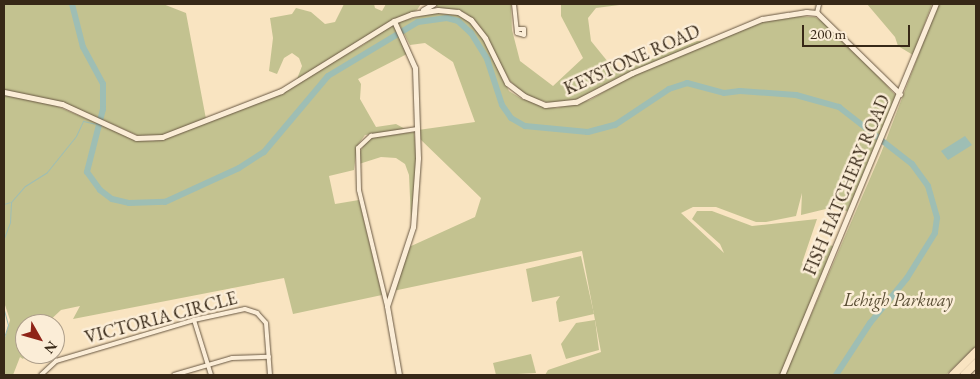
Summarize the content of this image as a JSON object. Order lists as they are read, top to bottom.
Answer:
{
  "streets": {
    "street": ["KEYSTONE ROAD", "FISH HATCHERY ROAD", "VICTORIA CIRCLE"]
  },
  "parks": ["Lehigh Parkway"],
  "scale_bar": "200 m",
  "north": "bottom right"
}
